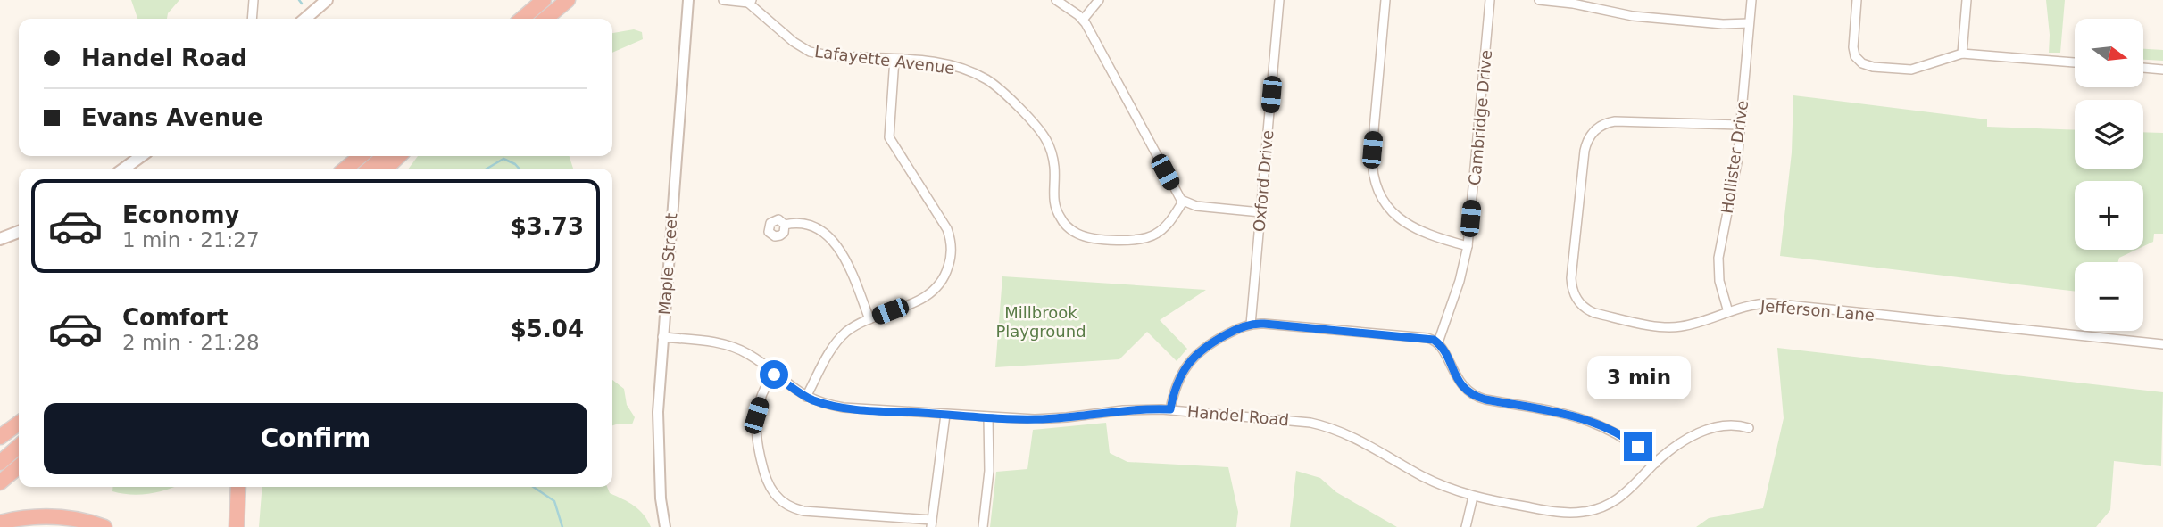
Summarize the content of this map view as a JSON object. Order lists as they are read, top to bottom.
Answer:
{
  "streets": {
    "street": [
      "Lafayette Avenue",
      "Cambridge Drive",
      "Hollister Drive",
      "Oxford Drive",
      "Maple Street",
      "Jefferson Lane",
      "Handel Road"
    ]
  },
  "crossings": [
    ["Hollister Drive", "Jefferson Lane"],
    ["Maple Street", "Handel Road"]
  ],
  "parks": ["Millbrook Playground"],
  "north": "right",
  "page": {
    "map_buttons": ["+", "−"],
    "banner": ["Handel Road", "Evans Avenue"],
    "list": [
      {
        "name": "Economy",
        "note": "1 min · 21:27",
        "value": "$3.73"
      },
      {
        "name": "Comfort",
        "note": "2 min · 21:28",
        "value": "$5.04"
      }
    ],
    "bubble": "3 min",
    "buttons": "Confirm"
  }
}
